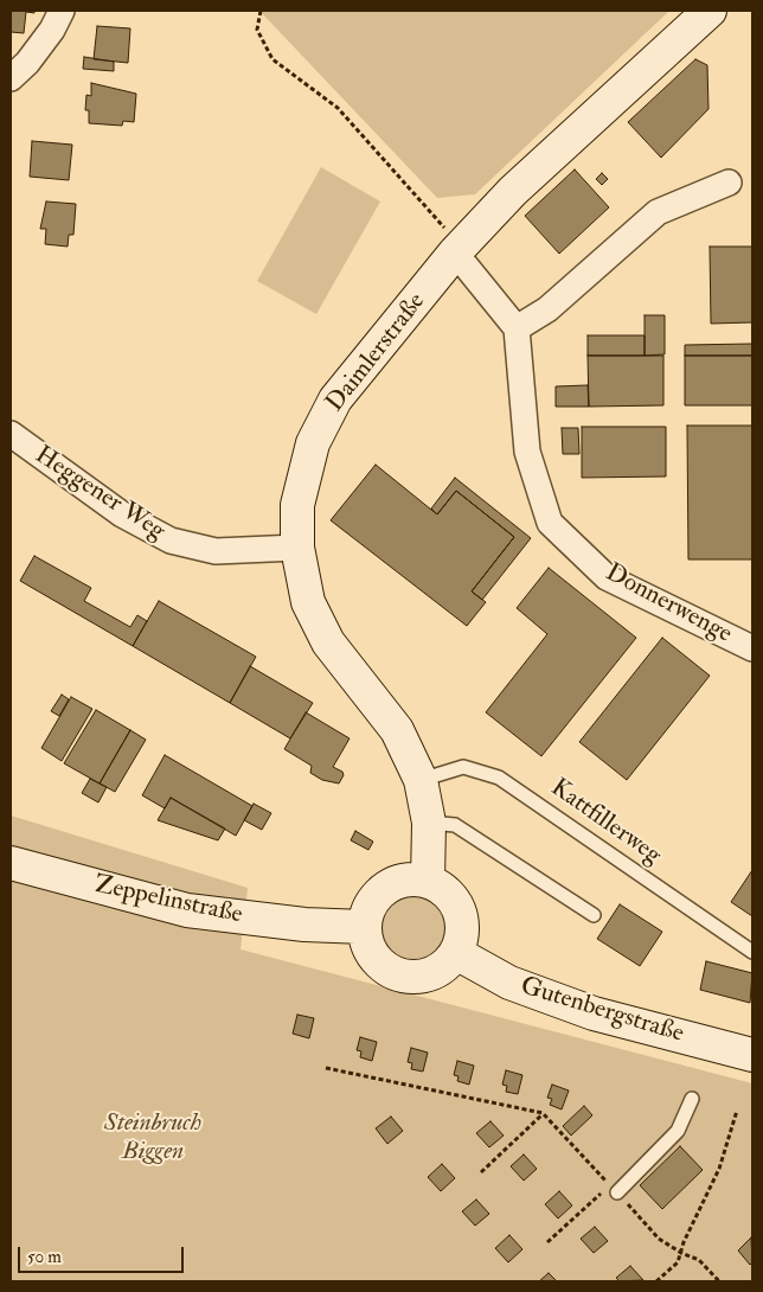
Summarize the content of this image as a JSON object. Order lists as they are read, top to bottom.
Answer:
{
  "streets": {
    "main road": ["Daimlerstraße", "Zeppelinstraße", "Gutenbergstraße"],
    "street": ["Heggener Weg", "Donnerwenge"],
    "lane": ["Kattfillerweg"]
  },
  "crossings": [
    ["Daimlerstraße", "Heggener Weg"],
    ["Daimlerstraße", "Kattfillerweg"],
    ["Daimlerstraße", "Zeppelinstraße"],
    ["Daimlerstraße", "Gutenbergstraße"],
    ["Zeppelinstraße", "Gutenbergstraße"]
  ],
  "parks": ["Steinbruch Biggen"],
  "scale_bar": "50 m"
}
